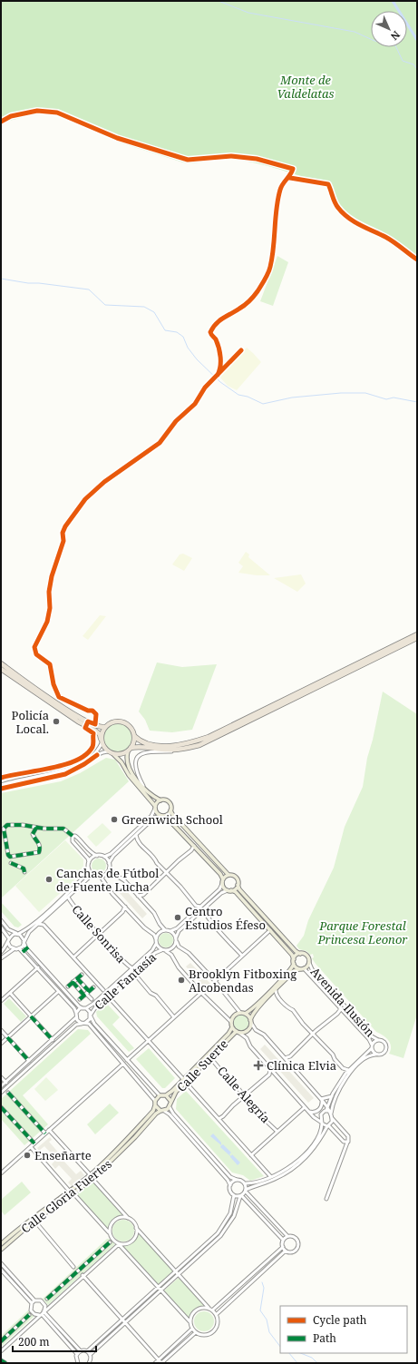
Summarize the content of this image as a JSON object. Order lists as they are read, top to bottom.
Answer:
{
  "streets": {
    "main road": ["Calle Suerte", "Calle Gloria Fuertes"],
    "street": [
      "Calle Sonrisa",
      "Calle Fantasía",
      "Avenida Ilusión",
      "Calle Alegría"
    ]
  },
  "crossings": [
    ["Calle Sonrisa", "Calle Fantasía"],
    ["Calle Suerte", "Calle Alegría"],
    ["Calle Suerte", "Calle Gloria Fuertes"]
  ],
  "parks": ["Monte de Valdelatas", "Parque Forestal Princesa Leonor"],
  "places": {
    "other": [
      "Policía Local.",
      "Greenwich School",
      "Canchas de Fútbol de Fuente Lucha",
      "Centro Estudios Éfeso",
      "Brooklyn Fitboxing Alcobendas",
      "Enseñarte"
    ],
    "health": ["Clínica Elvia"]
  },
  "legend": ["Cycle path", "Path"],
  "scale_bar": "200 m",
  "north": "bottom right"
}
